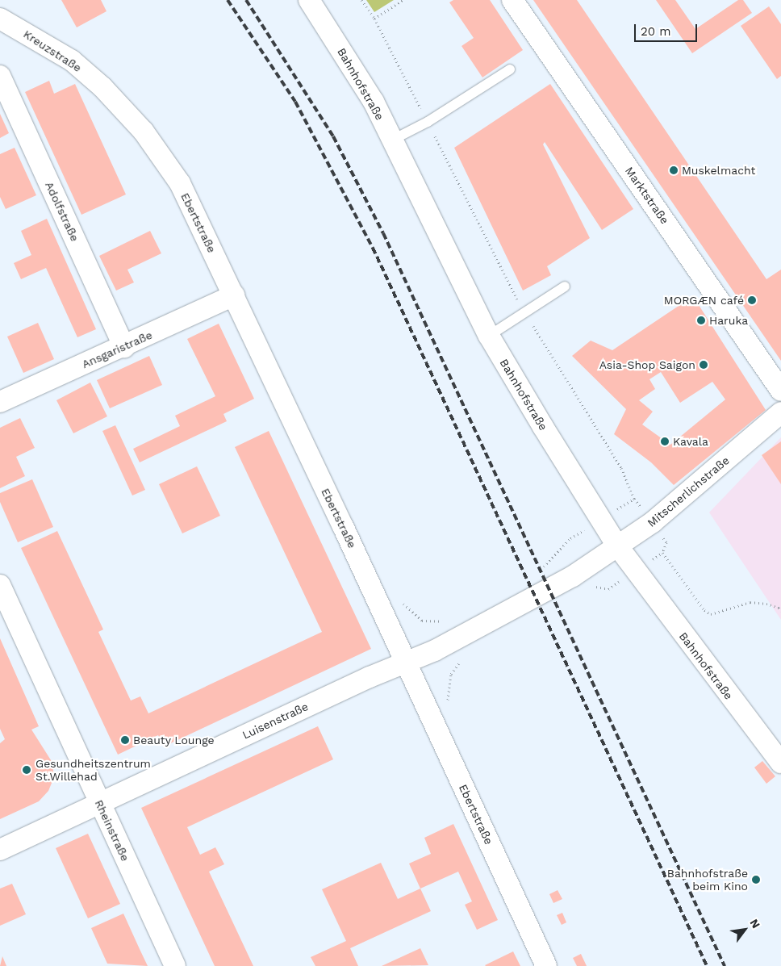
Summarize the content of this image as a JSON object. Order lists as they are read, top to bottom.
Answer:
{
  "streets": {
    "street": [
      "Kreuzstraße",
      "Bahnhofstraße",
      "Marktstraße",
      "Adolfstraße",
      "Ebertstraße",
      "Ansgaristraße",
      "Mitscherlichstraße",
      "Luisenstraße",
      "Rheinstraße"
    ]
  },
  "crossings": [
    ["Kreuzstraße", "Ebertstraße"],
    ["Bahnhofstraße", "Mitscherlichstraße"],
    ["Adolfstraße", "Ansgaristraße"],
    ["Ebertstraße", "Ansgaristraße"],
    ["Ebertstraße", "Luisenstraße"],
    ["Mitscherlichstraße", "Luisenstraße"],
    ["Luisenstraße", "Rheinstraße"]
  ],
  "places": [
    "Muskelmacht",
    "MORGÆN café",
    "Haruka",
    "Asia-Shop Saigon",
    "Kavala",
    "Beauty Lounge",
    "Gesundheitszentrum St.Willehad",
    "Bahnhofstraße beim Kino"
  ],
  "scale_bar": "20 m",
  "north": "top right"
}
